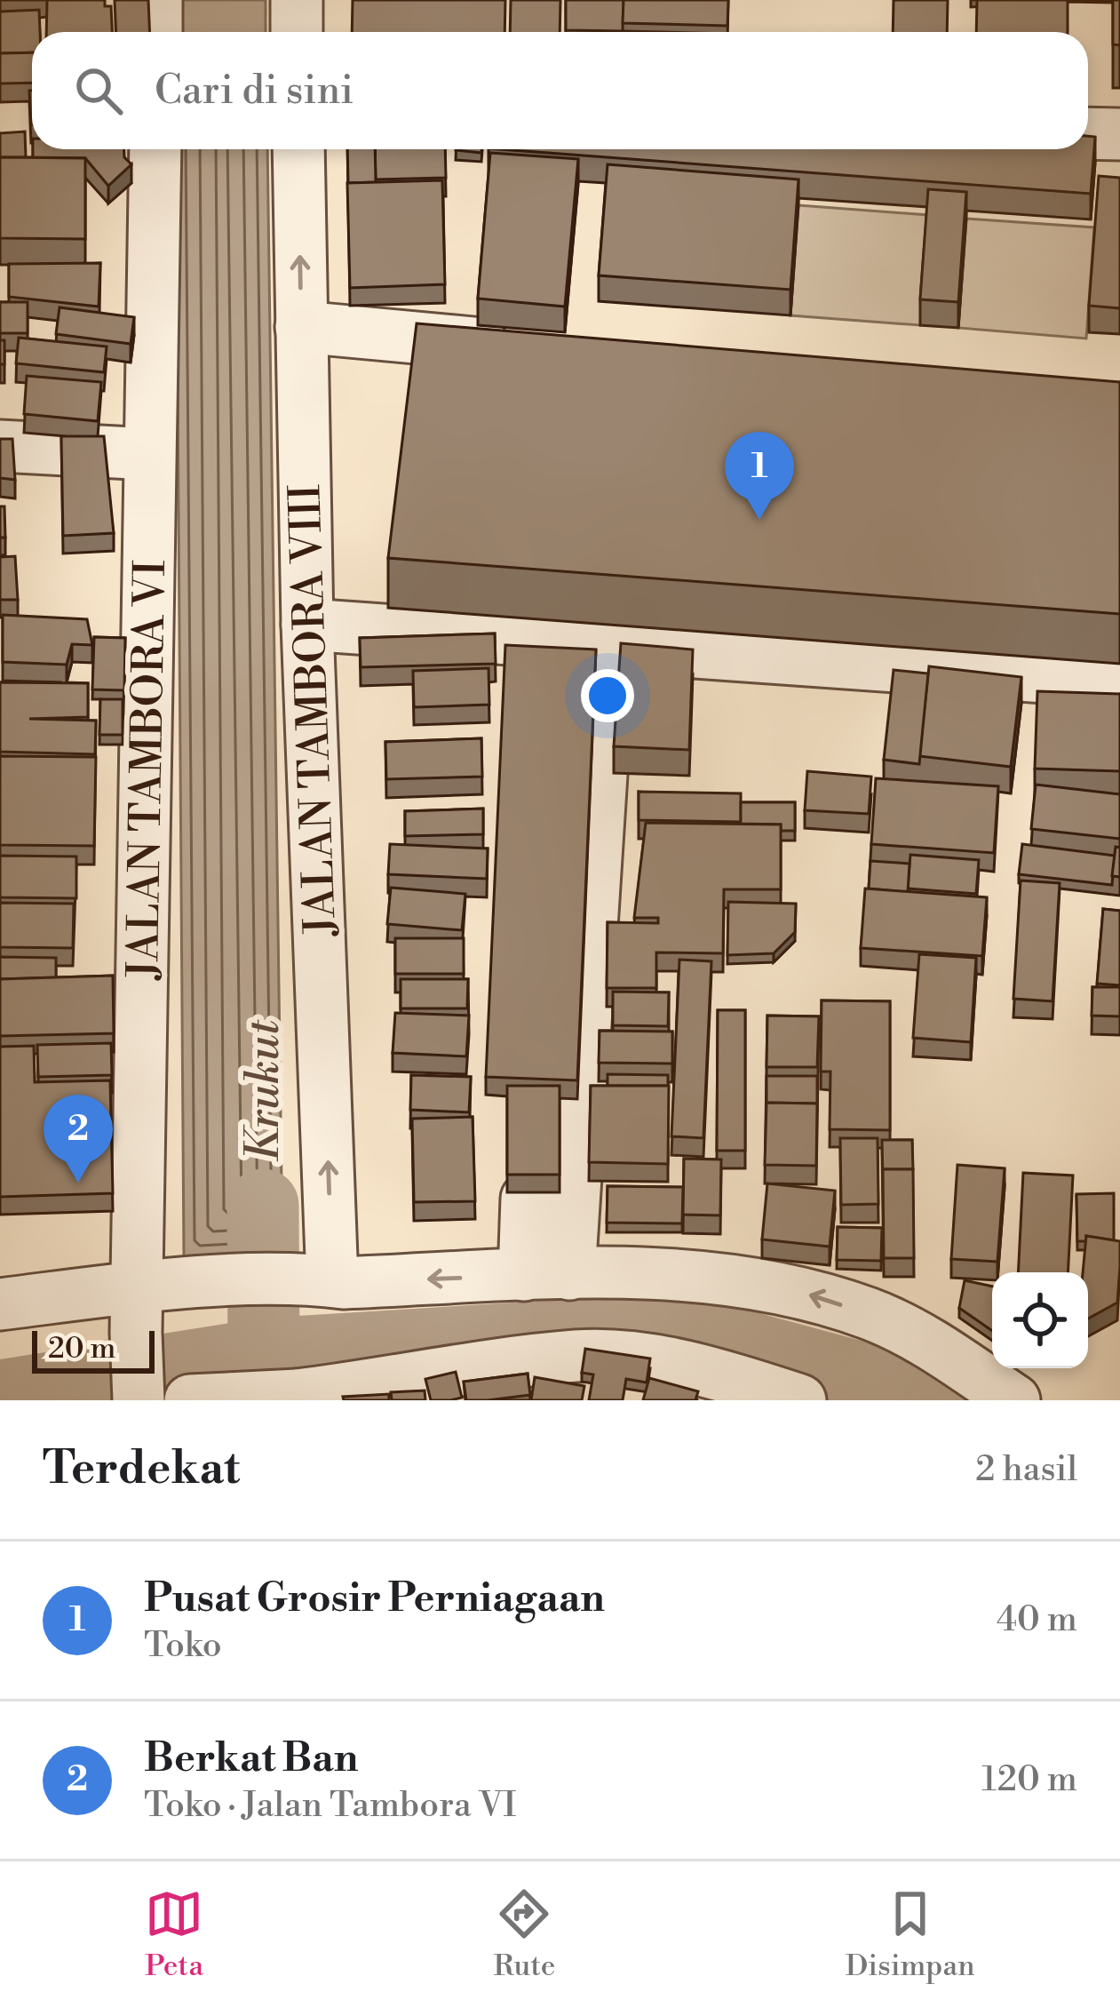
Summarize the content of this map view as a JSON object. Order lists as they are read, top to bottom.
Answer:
{
  "streets": {
    "street": ["JALAN TAMBORA VIII", "JALAN TAMBORA VI"]
  },
  "water": ["Krukut"],
  "scale_bar": "20 m",
  "page": {
    "search": "Cari di sini",
    "pins": ["1", "2"],
    "scale": "20 m",
    "heading": ["Terdekat", "2 hasil"],
    "list": [
      {
        "mark": "1",
        "name": "Pusat Grosir Perniagaan",
        "note": "Toko",
        "value": "40 m"
      },
      {
        "mark": "2",
        "name": "Berkat Ban",
        "note": "Toko · Jalan Tambora VI",
        "value": "120 m"
      }
    ],
    "nav": ["Peta", "Rute", "Disimpan"]
  }
}
